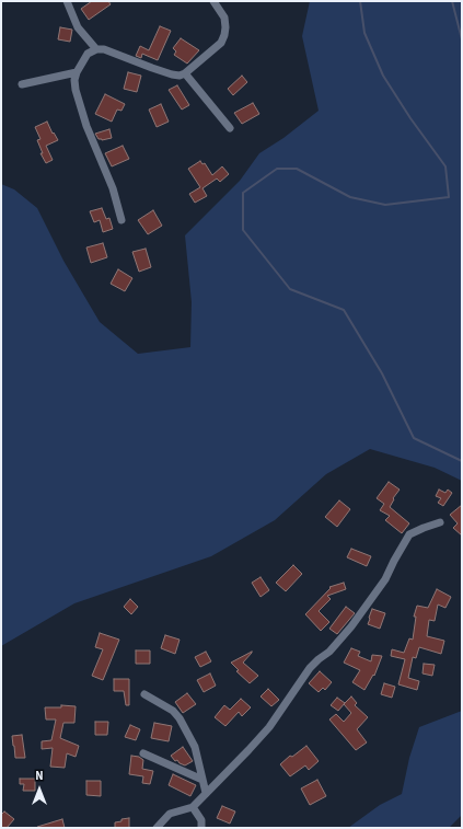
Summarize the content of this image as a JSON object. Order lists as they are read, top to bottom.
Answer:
{
  "north": "top"
}
